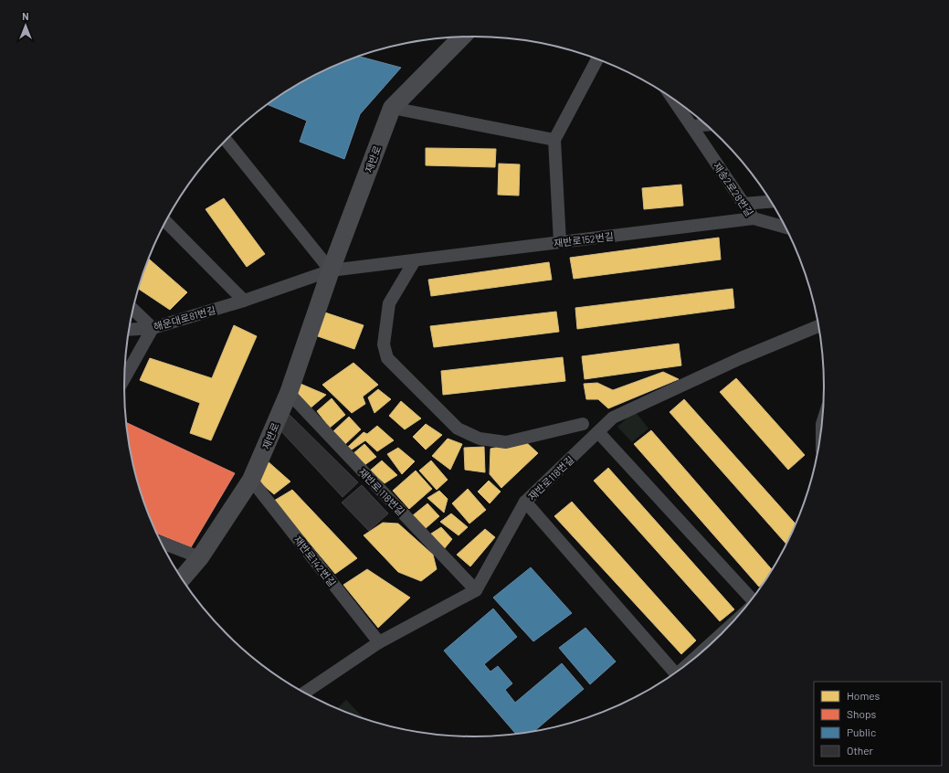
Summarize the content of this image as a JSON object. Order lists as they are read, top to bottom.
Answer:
{
  "streets": {
    "main road": ["재반로"],
    "street": [
      "재송2로28번길",
      "재반로152번길",
      "해운대로81번길",
      "재반로118번길",
      "재반로 118번길",
      "재반로142번길"
    ]
  },
  "crossings": [
    ["재반로", "재반로152번길"],
    ["재반로", "해운대로81번길"],
    ["재반로", "재반로 118번길"],
    ["재반로", "재반로142번길"],
    ["재송2로28번길", "재반로152번길"],
    ["재반로152번길", "해운대로81번길"],
    ["재반로118번길", "재반로 118번길"]
  ],
  "legend": [
    "Homes",
    "Shops",
    "Public",
    "Other"
  ],
  "north": "top"
}
